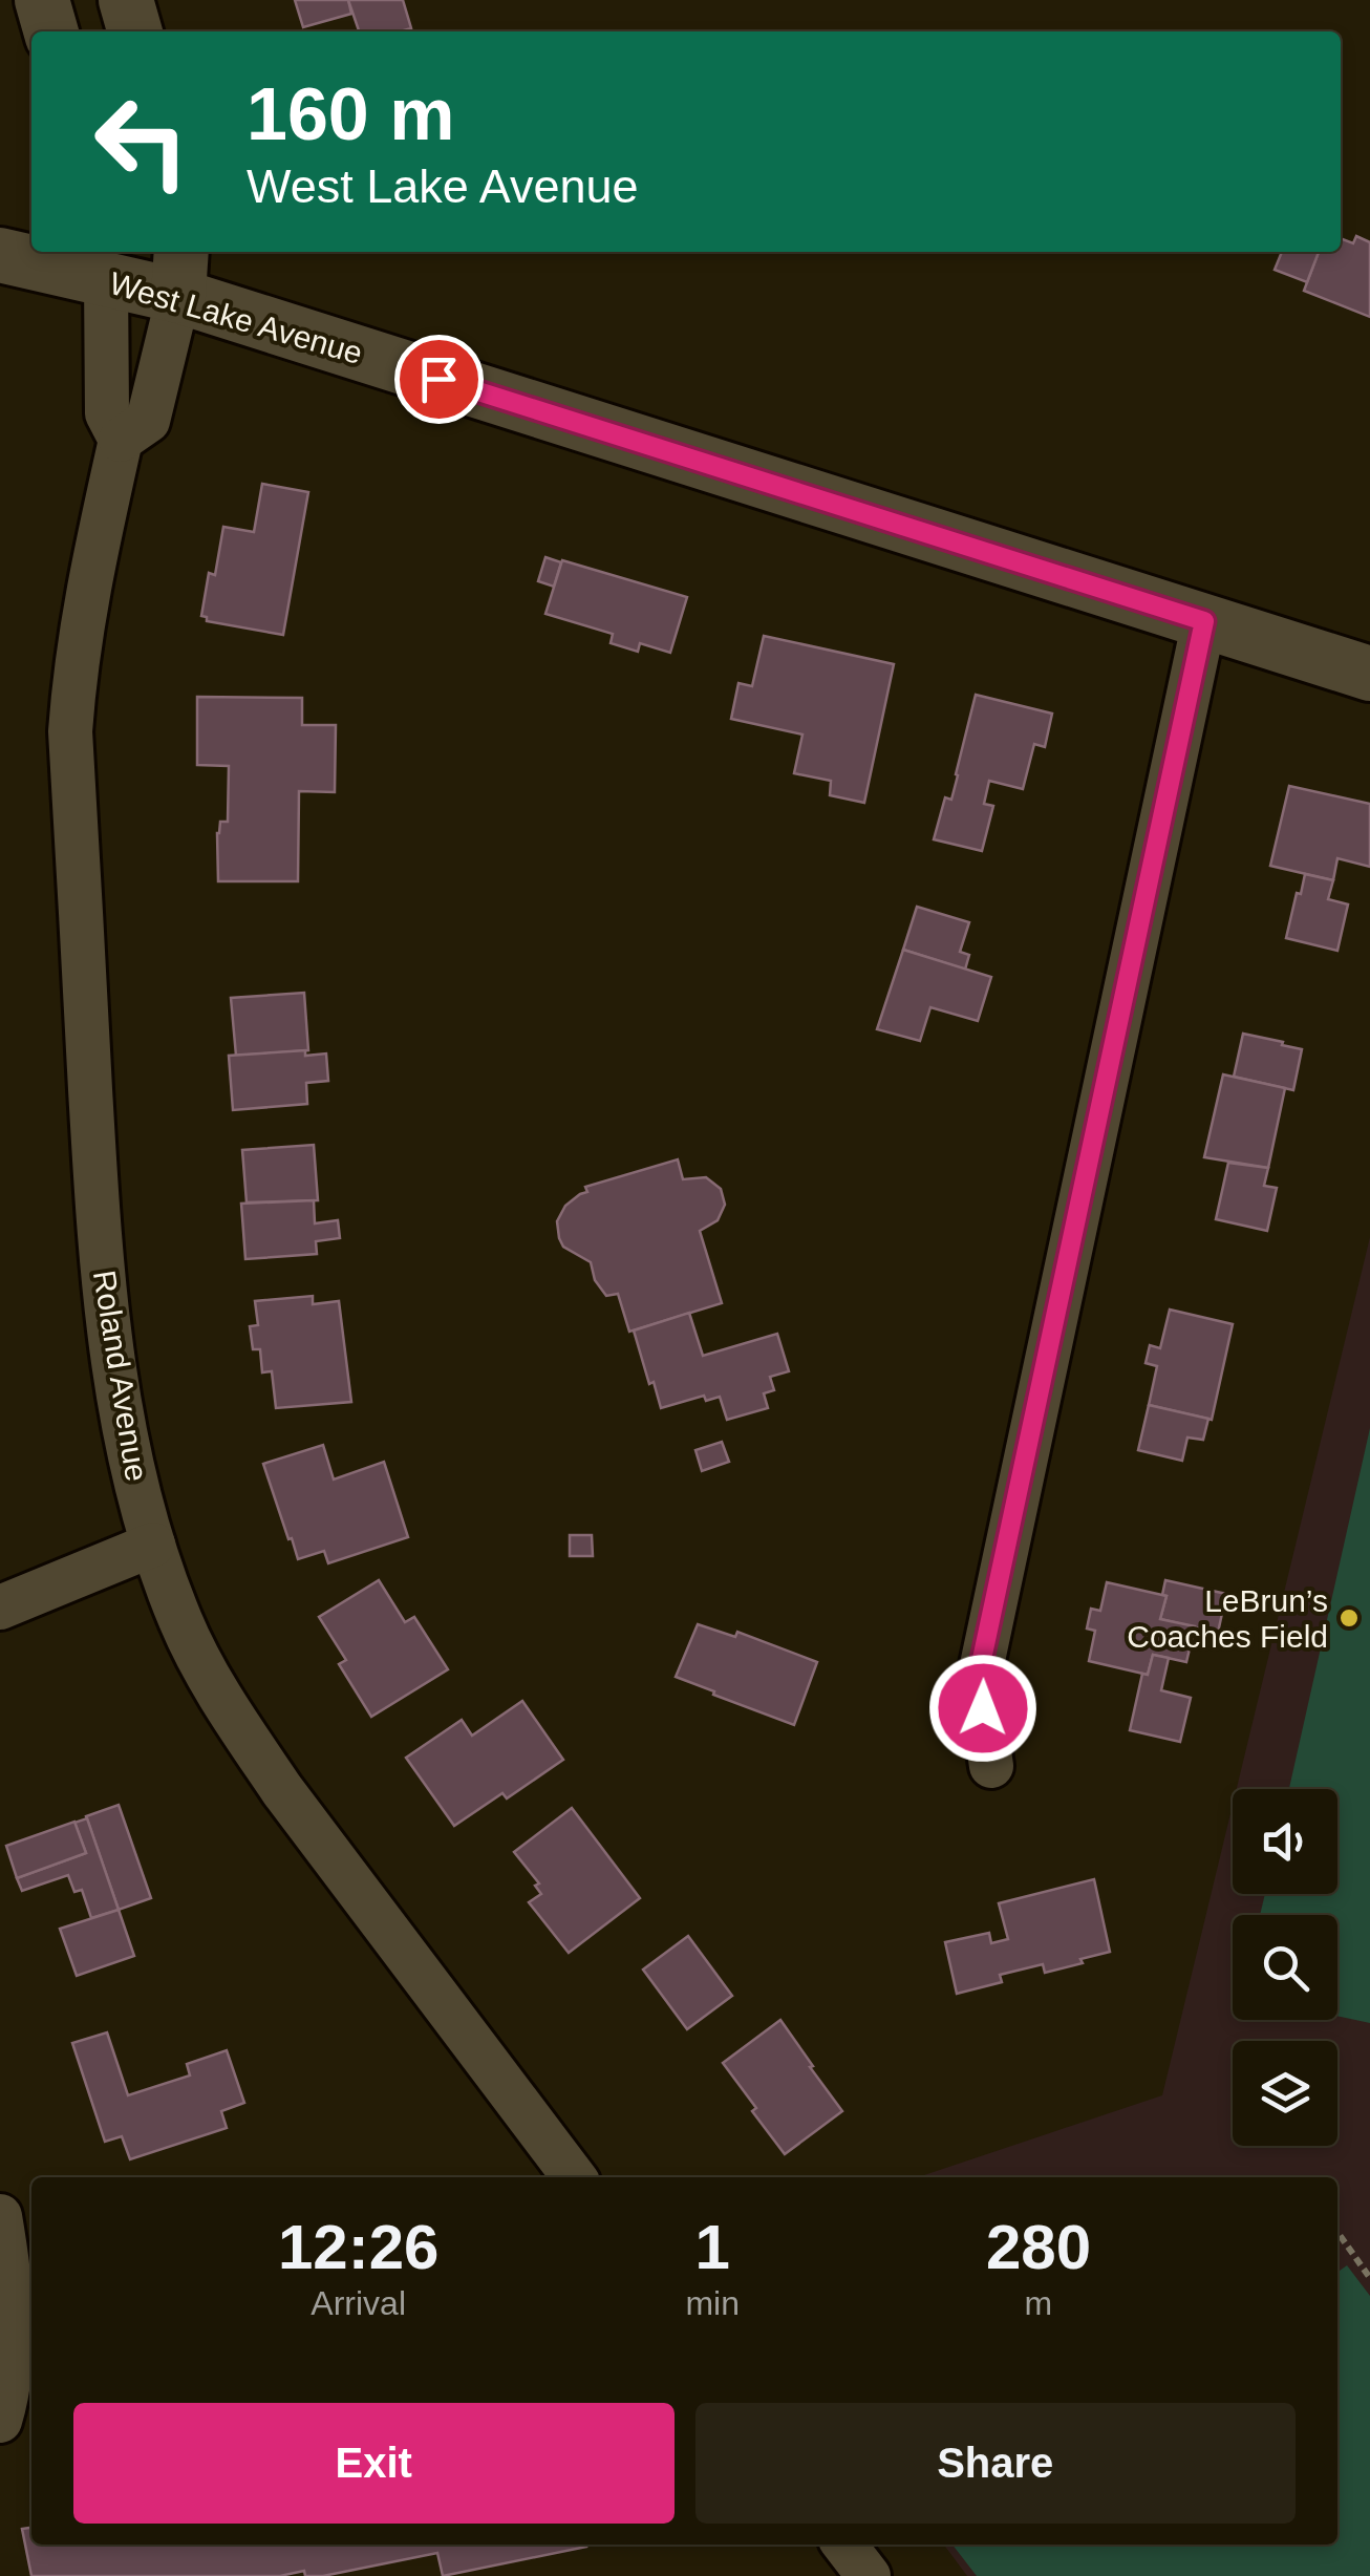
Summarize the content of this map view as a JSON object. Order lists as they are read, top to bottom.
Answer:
{
  "streets": {
    "street": ["West Lake Avenue", "Roland Avenue"]
  },
  "crossings": [
    ["West Lake Avenue", "Roland Avenue"]
  ],
  "places": ["LeBrun’s Coaches Field"],
  "page": {
    "turn": ["160 m", "West Lake Avenue"],
    "eta": [
      "12:26",
      "Arrival",
      "1",
      "min",
      "280",
      "m"
    ],
    "buttons": ["Exit", "Share"]
  }
}
